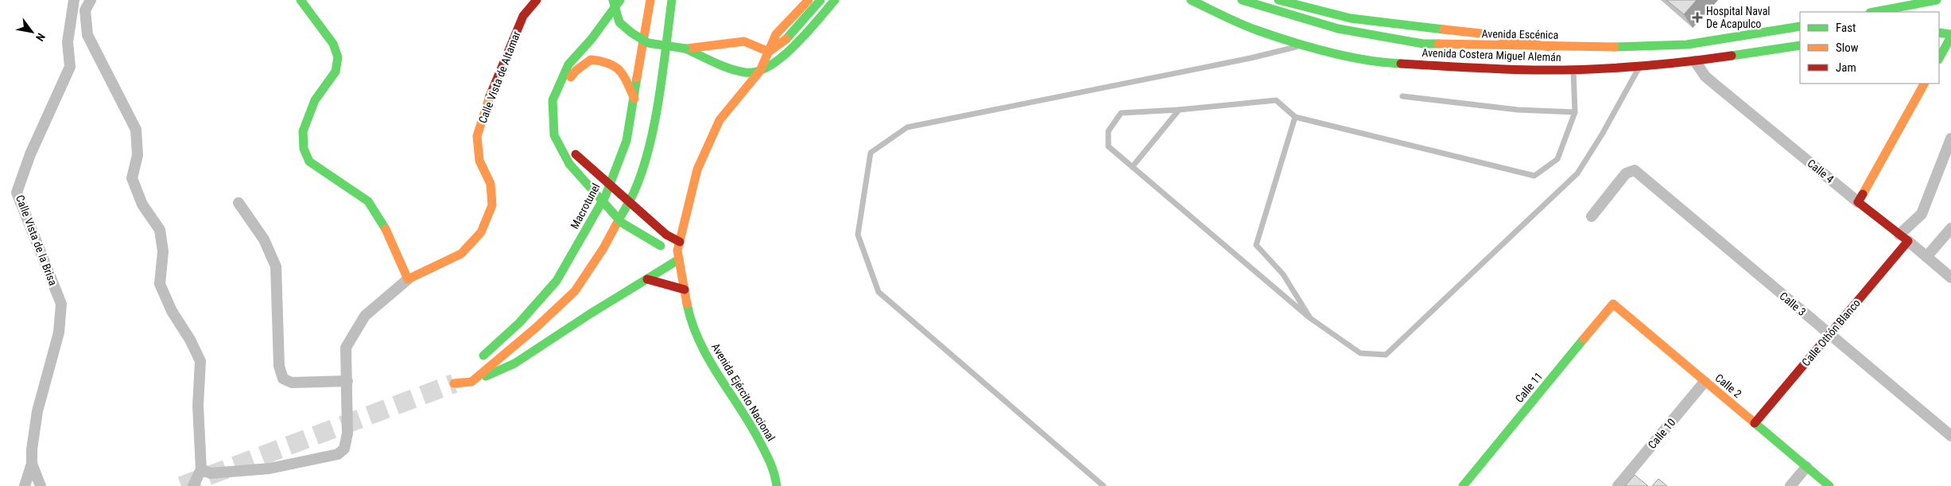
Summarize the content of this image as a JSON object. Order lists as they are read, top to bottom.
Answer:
{
  "streets": {
    "main road": [
      "Avenida Escénica",
      "Avenida Costera Miguel Alemán",
      "Calle Vista de Altamar",
      "Calle 4",
      "Macrotunel",
      "Calle Othón Blanco",
      "Calle 2",
      "Calle 11",
      "Avenida Ejército Nacional"
    ],
    "street": ["Calle Vista de la Brisa", "Calle 3", "Calle 10"]
  },
  "crossings": [
    ["Avenida Costera Miguel Alemán", "Calle 4"],
    ["Calle 4", "Calle Othón Blanco"],
    ["Calle 3", "Calle Othón Blanco"],
    ["Calle Othón Blanco", "Calle 2"],
    ["Calle 2", "Calle 11"],
    ["Calle 2", "Calle 10"]
  ],
  "places": {
    "health": ["Hospital Naval De Acapulco"]
  },
  "legend": ["Fast", "Slow", "Jam"],
  "north": "bottom right"
}
